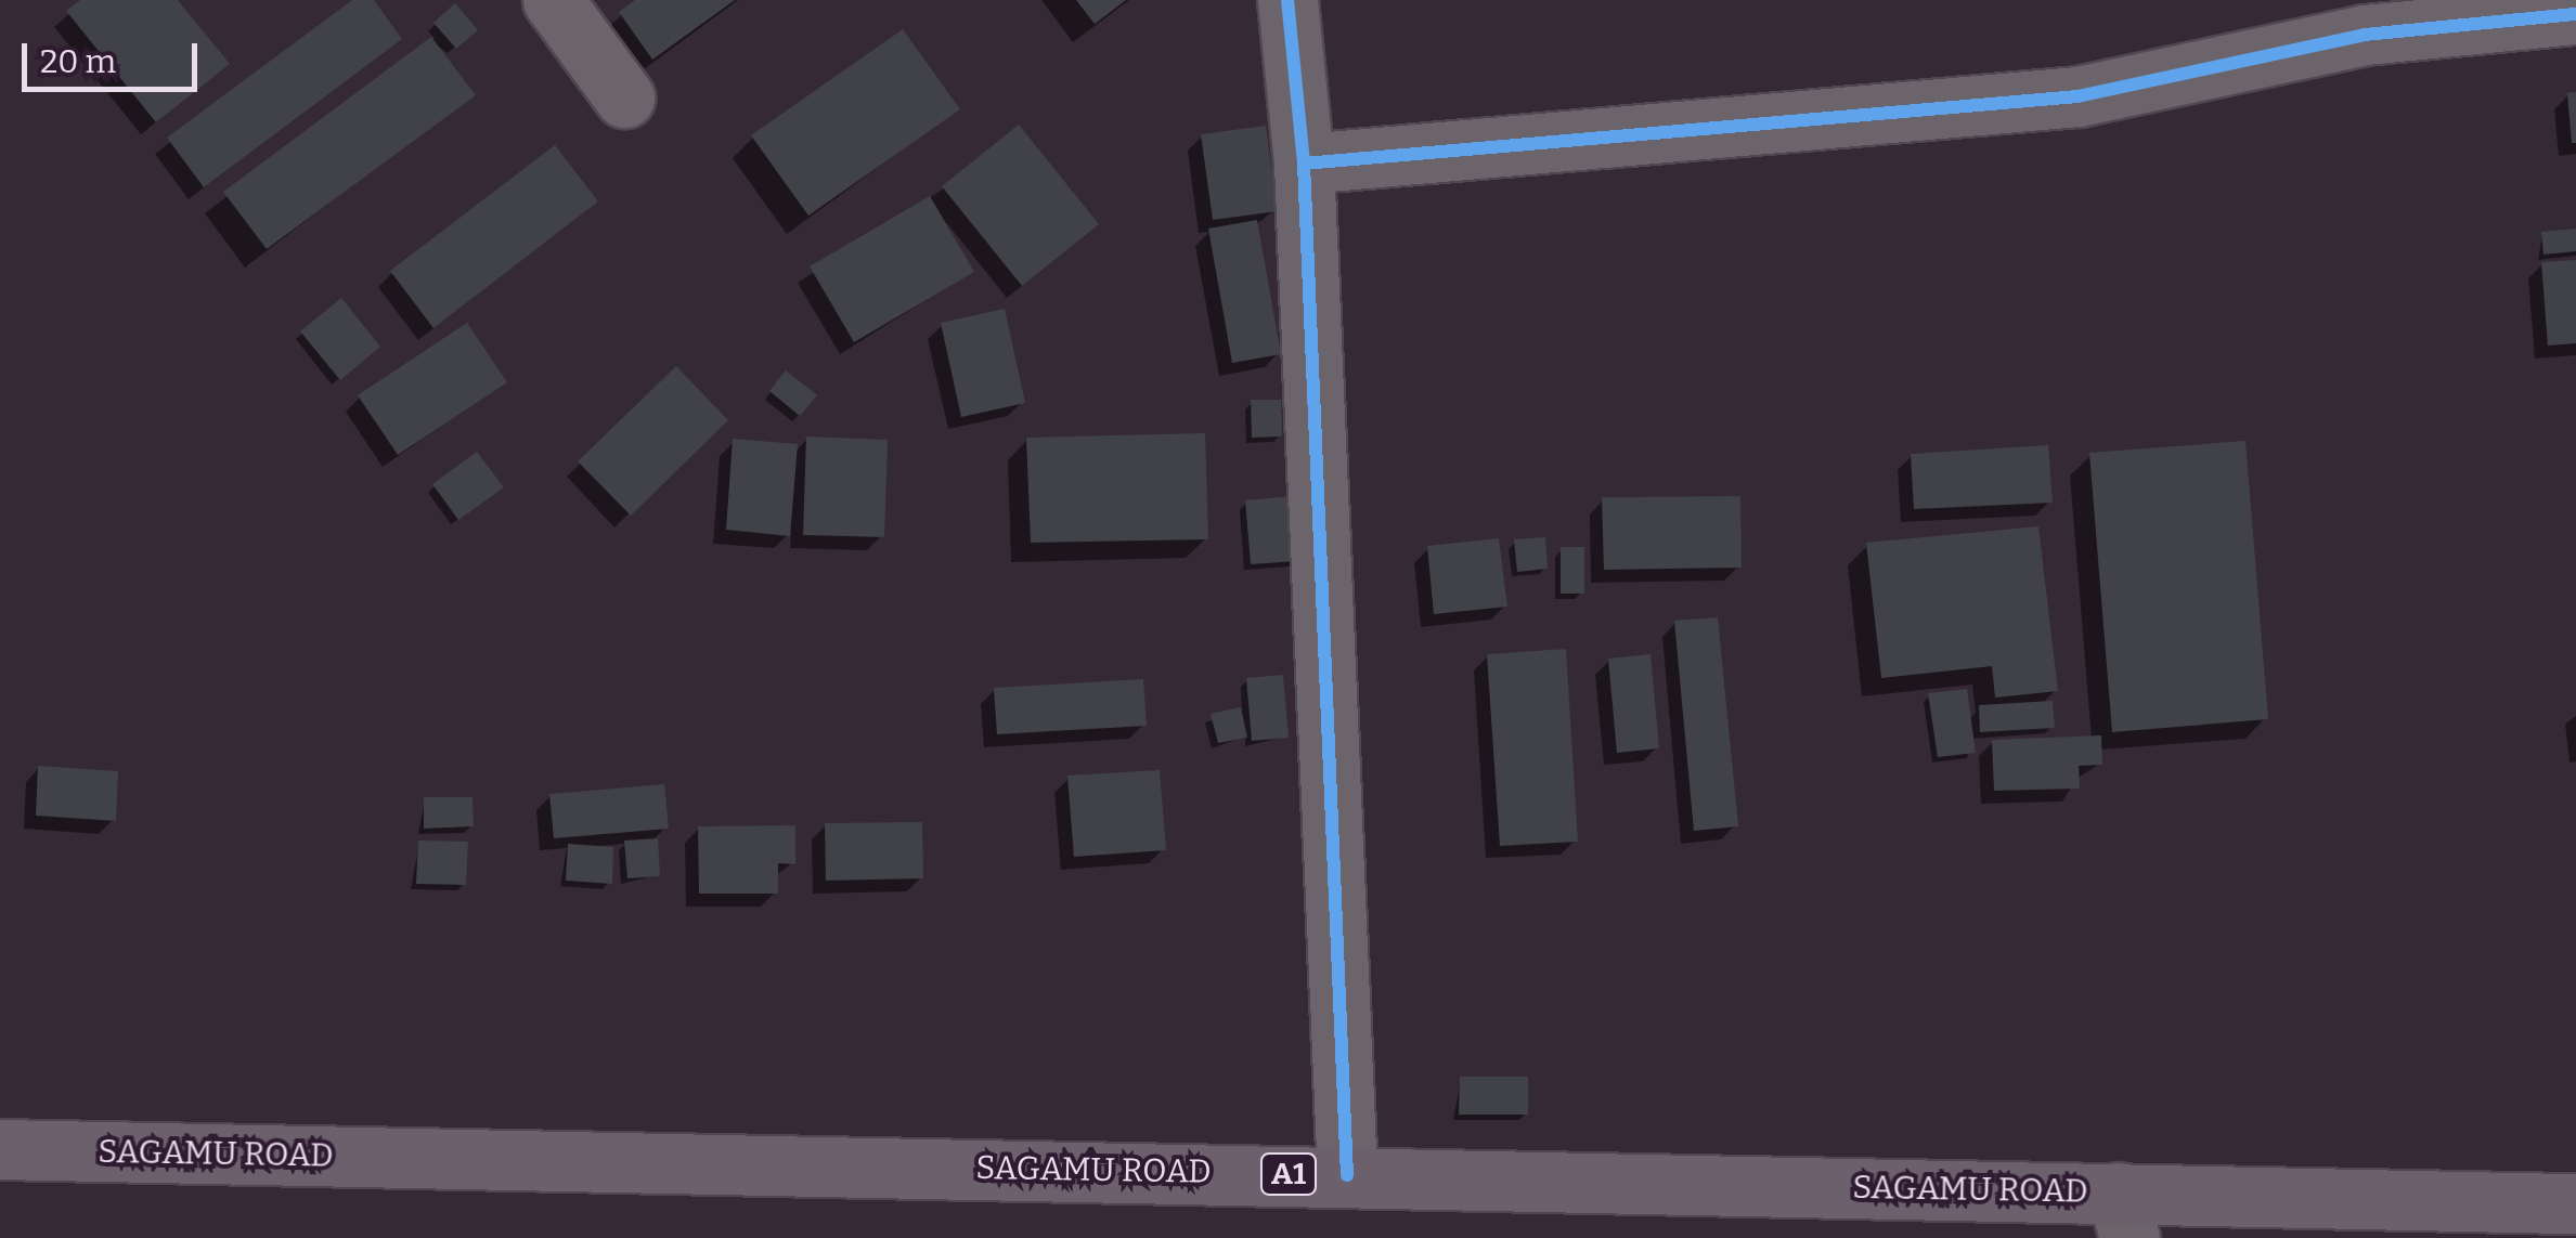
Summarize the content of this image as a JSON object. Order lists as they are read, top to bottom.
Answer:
{
  "streets": {
    "highway": ["SAGAMU ROAD", "A1"]
  },
  "scale_bar": "20 m"
}
